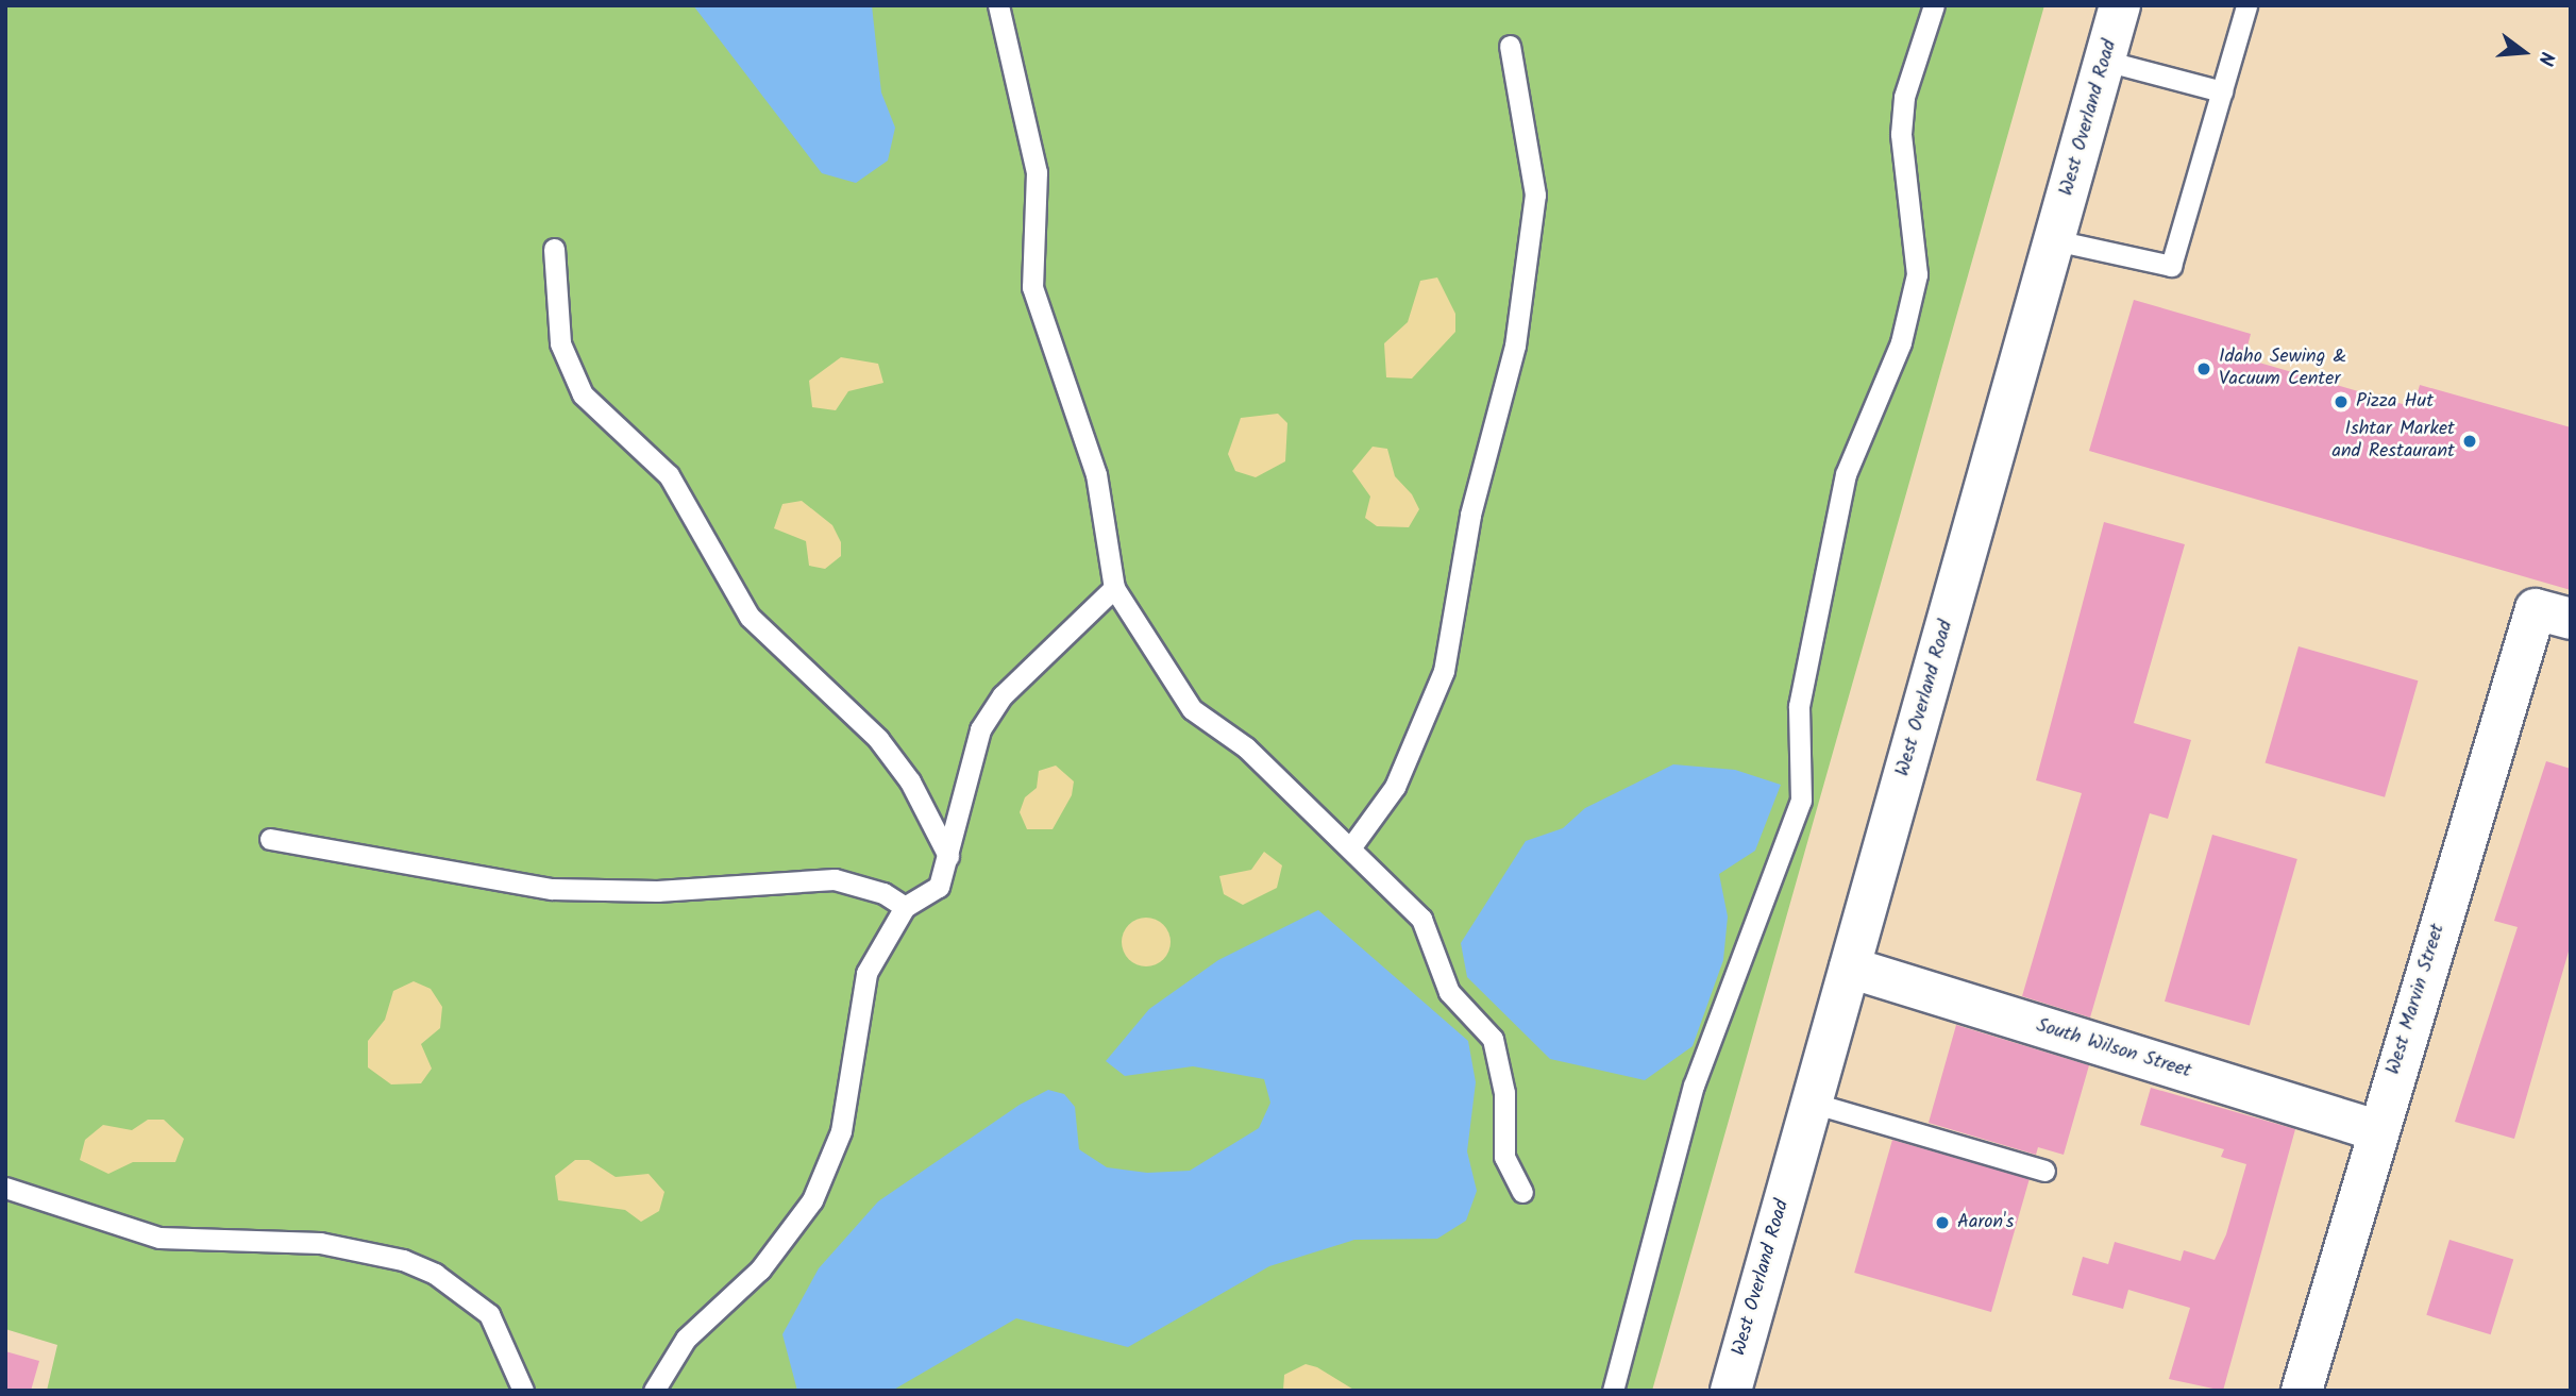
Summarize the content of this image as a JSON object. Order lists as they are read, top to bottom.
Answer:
{
  "streets": {
    "main road": ["West Overland Road", "West Marvin Street", "South Wilson Street"]
  },
  "crossings": [
    ["West Overland Road", "South Wilson Street"],
    ["West Marvin Street", "South Wilson Street"]
  ],
  "places": [
    "Idaho Sewing & Vacuum Center",
    "Pizza Hut",
    "Ishtar Market and Restaurant",
    "Aaron's"
  ],
  "north": "right"
}
